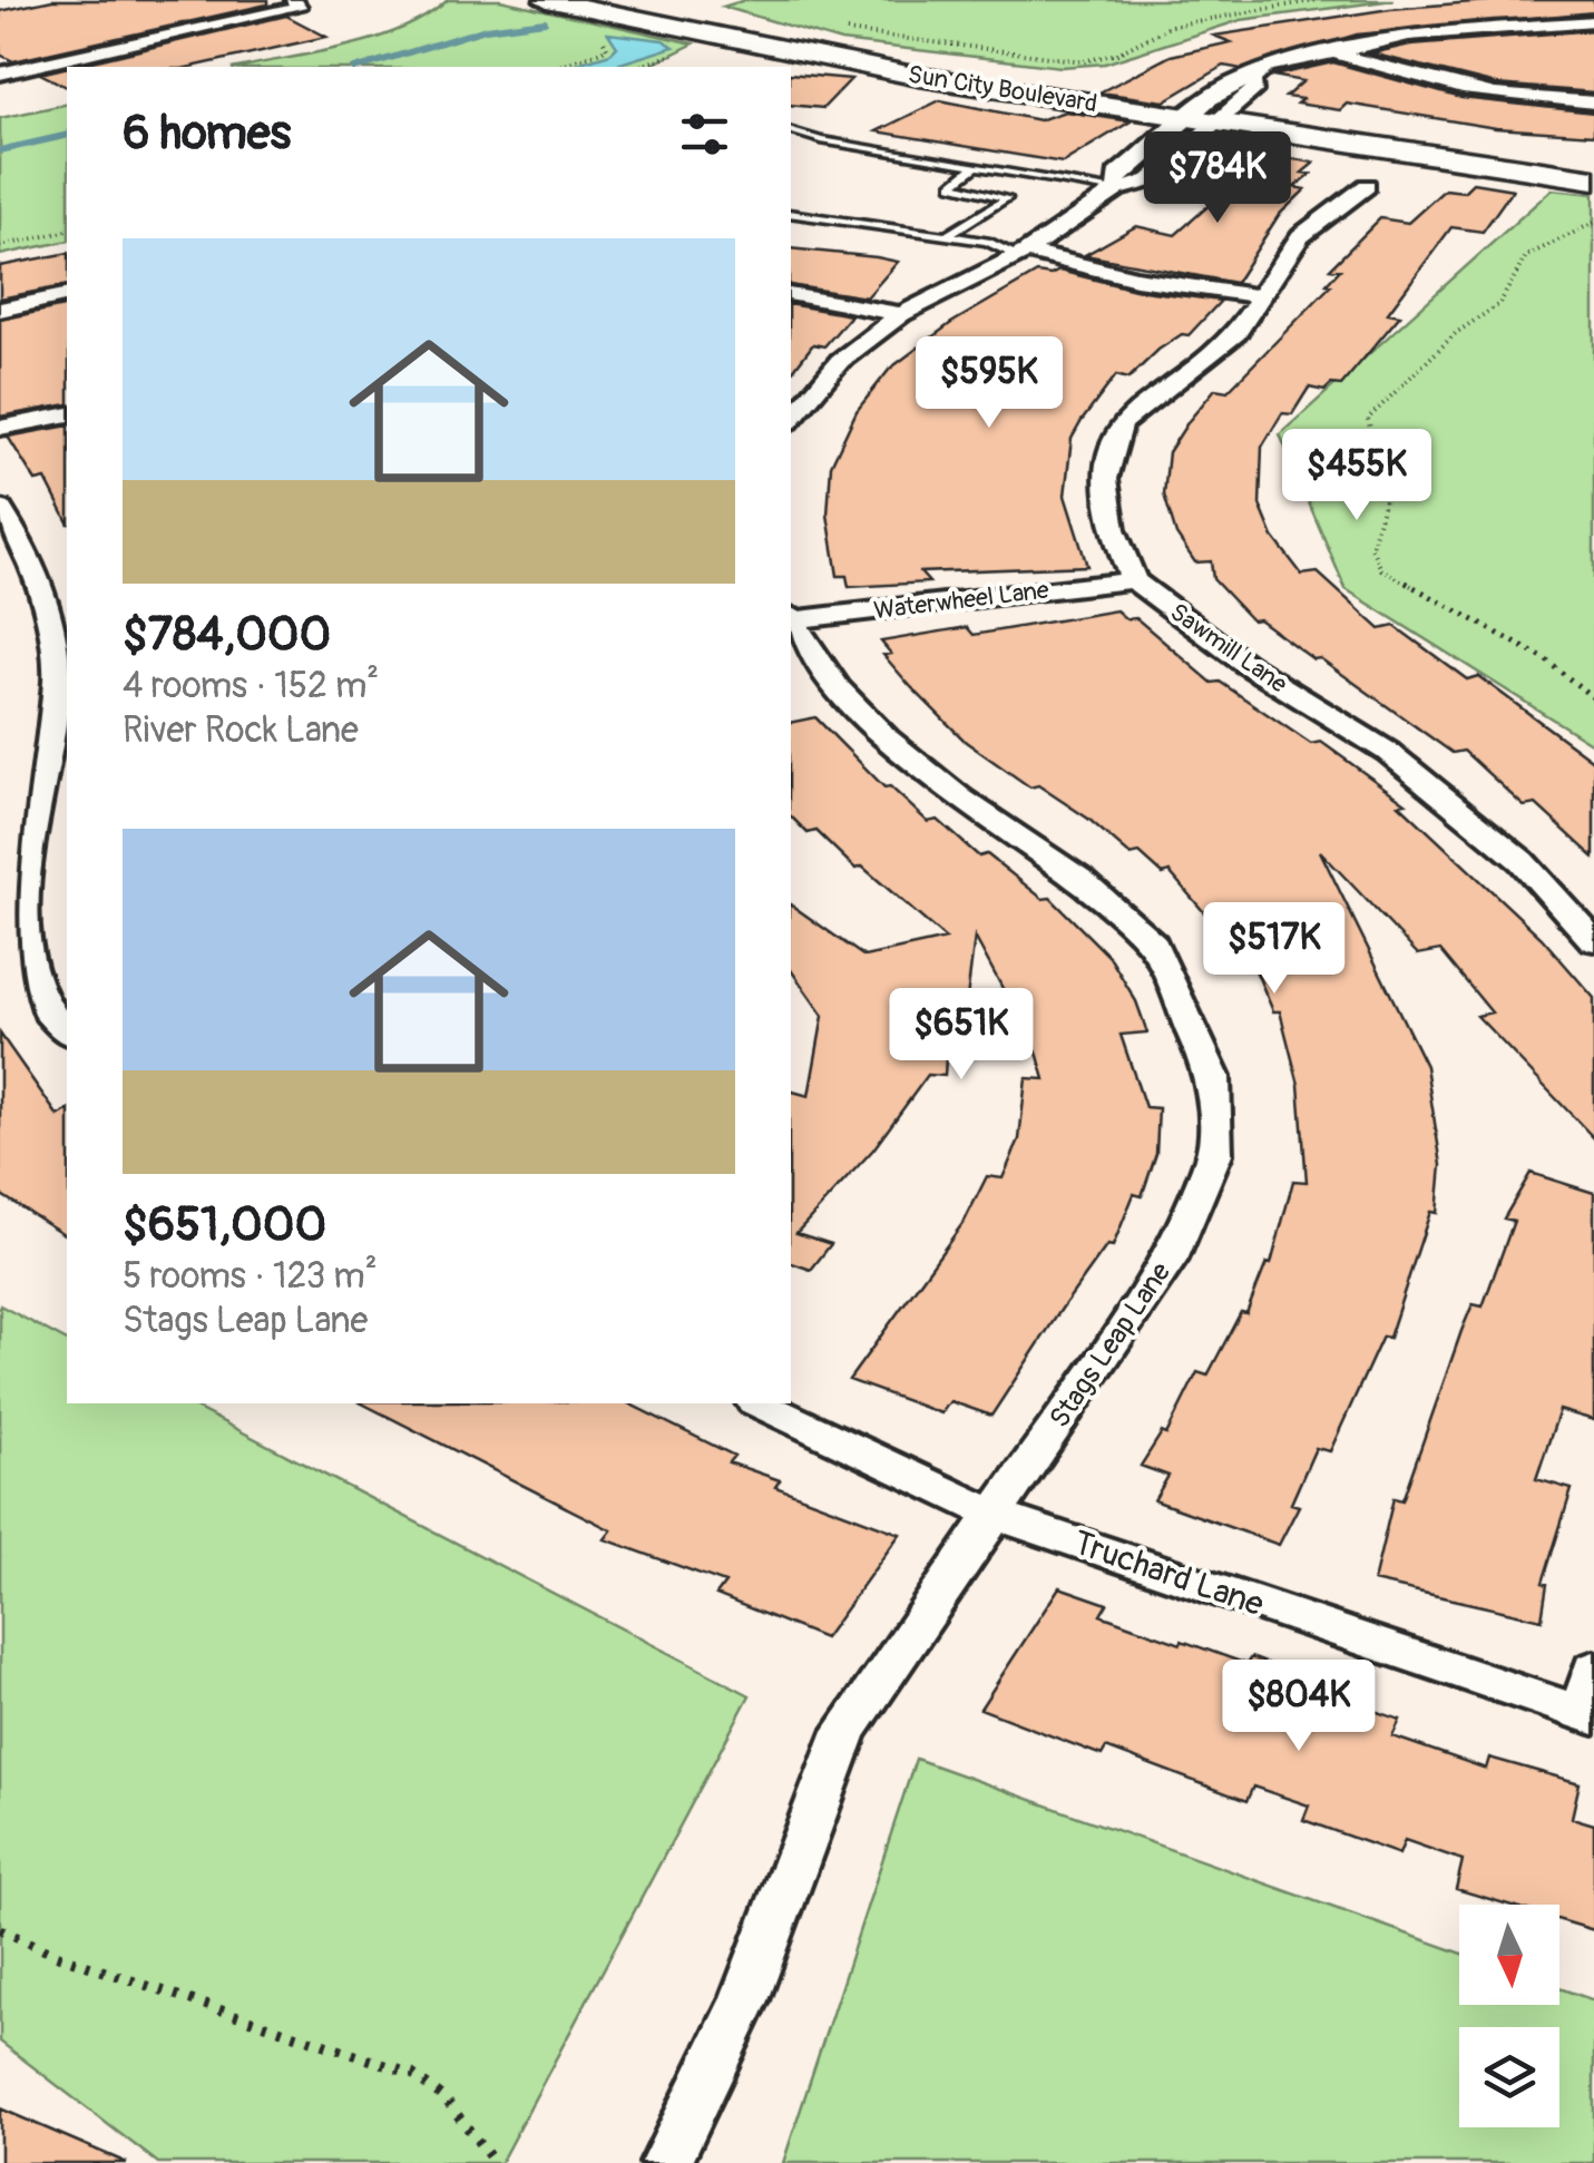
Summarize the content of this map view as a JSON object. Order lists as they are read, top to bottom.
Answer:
{
  "streets": {
    "street": [
      "Sun City Boulevard",
      "Waterwheel Lane",
      "Sawmill Lane",
      "Stags Leap Lane",
      "Truchard Lane"
    ]
  },
  "crossings": [
    ["Waterwheel Lane", "Sawmill Lane"],
    ["Stags Leap Lane", "Truchard Lane"]
  ],
  "north": "bottom",
  "page": {
    "heading": "6 homes",
    "price": [
      "$784K",
      "$595K",
      "$455K",
      "$517K",
      "$651K",
      "$804K"
    ],
    "list": [
      {
        "name": "$784,000",
        "note": "4 rooms · 152 m² · River Rock Lane"
      },
      {
        "name": "$651,000",
        "note": "5 rooms · 123 m² · Stags Leap Lane"
      }
    ]
  }
}
